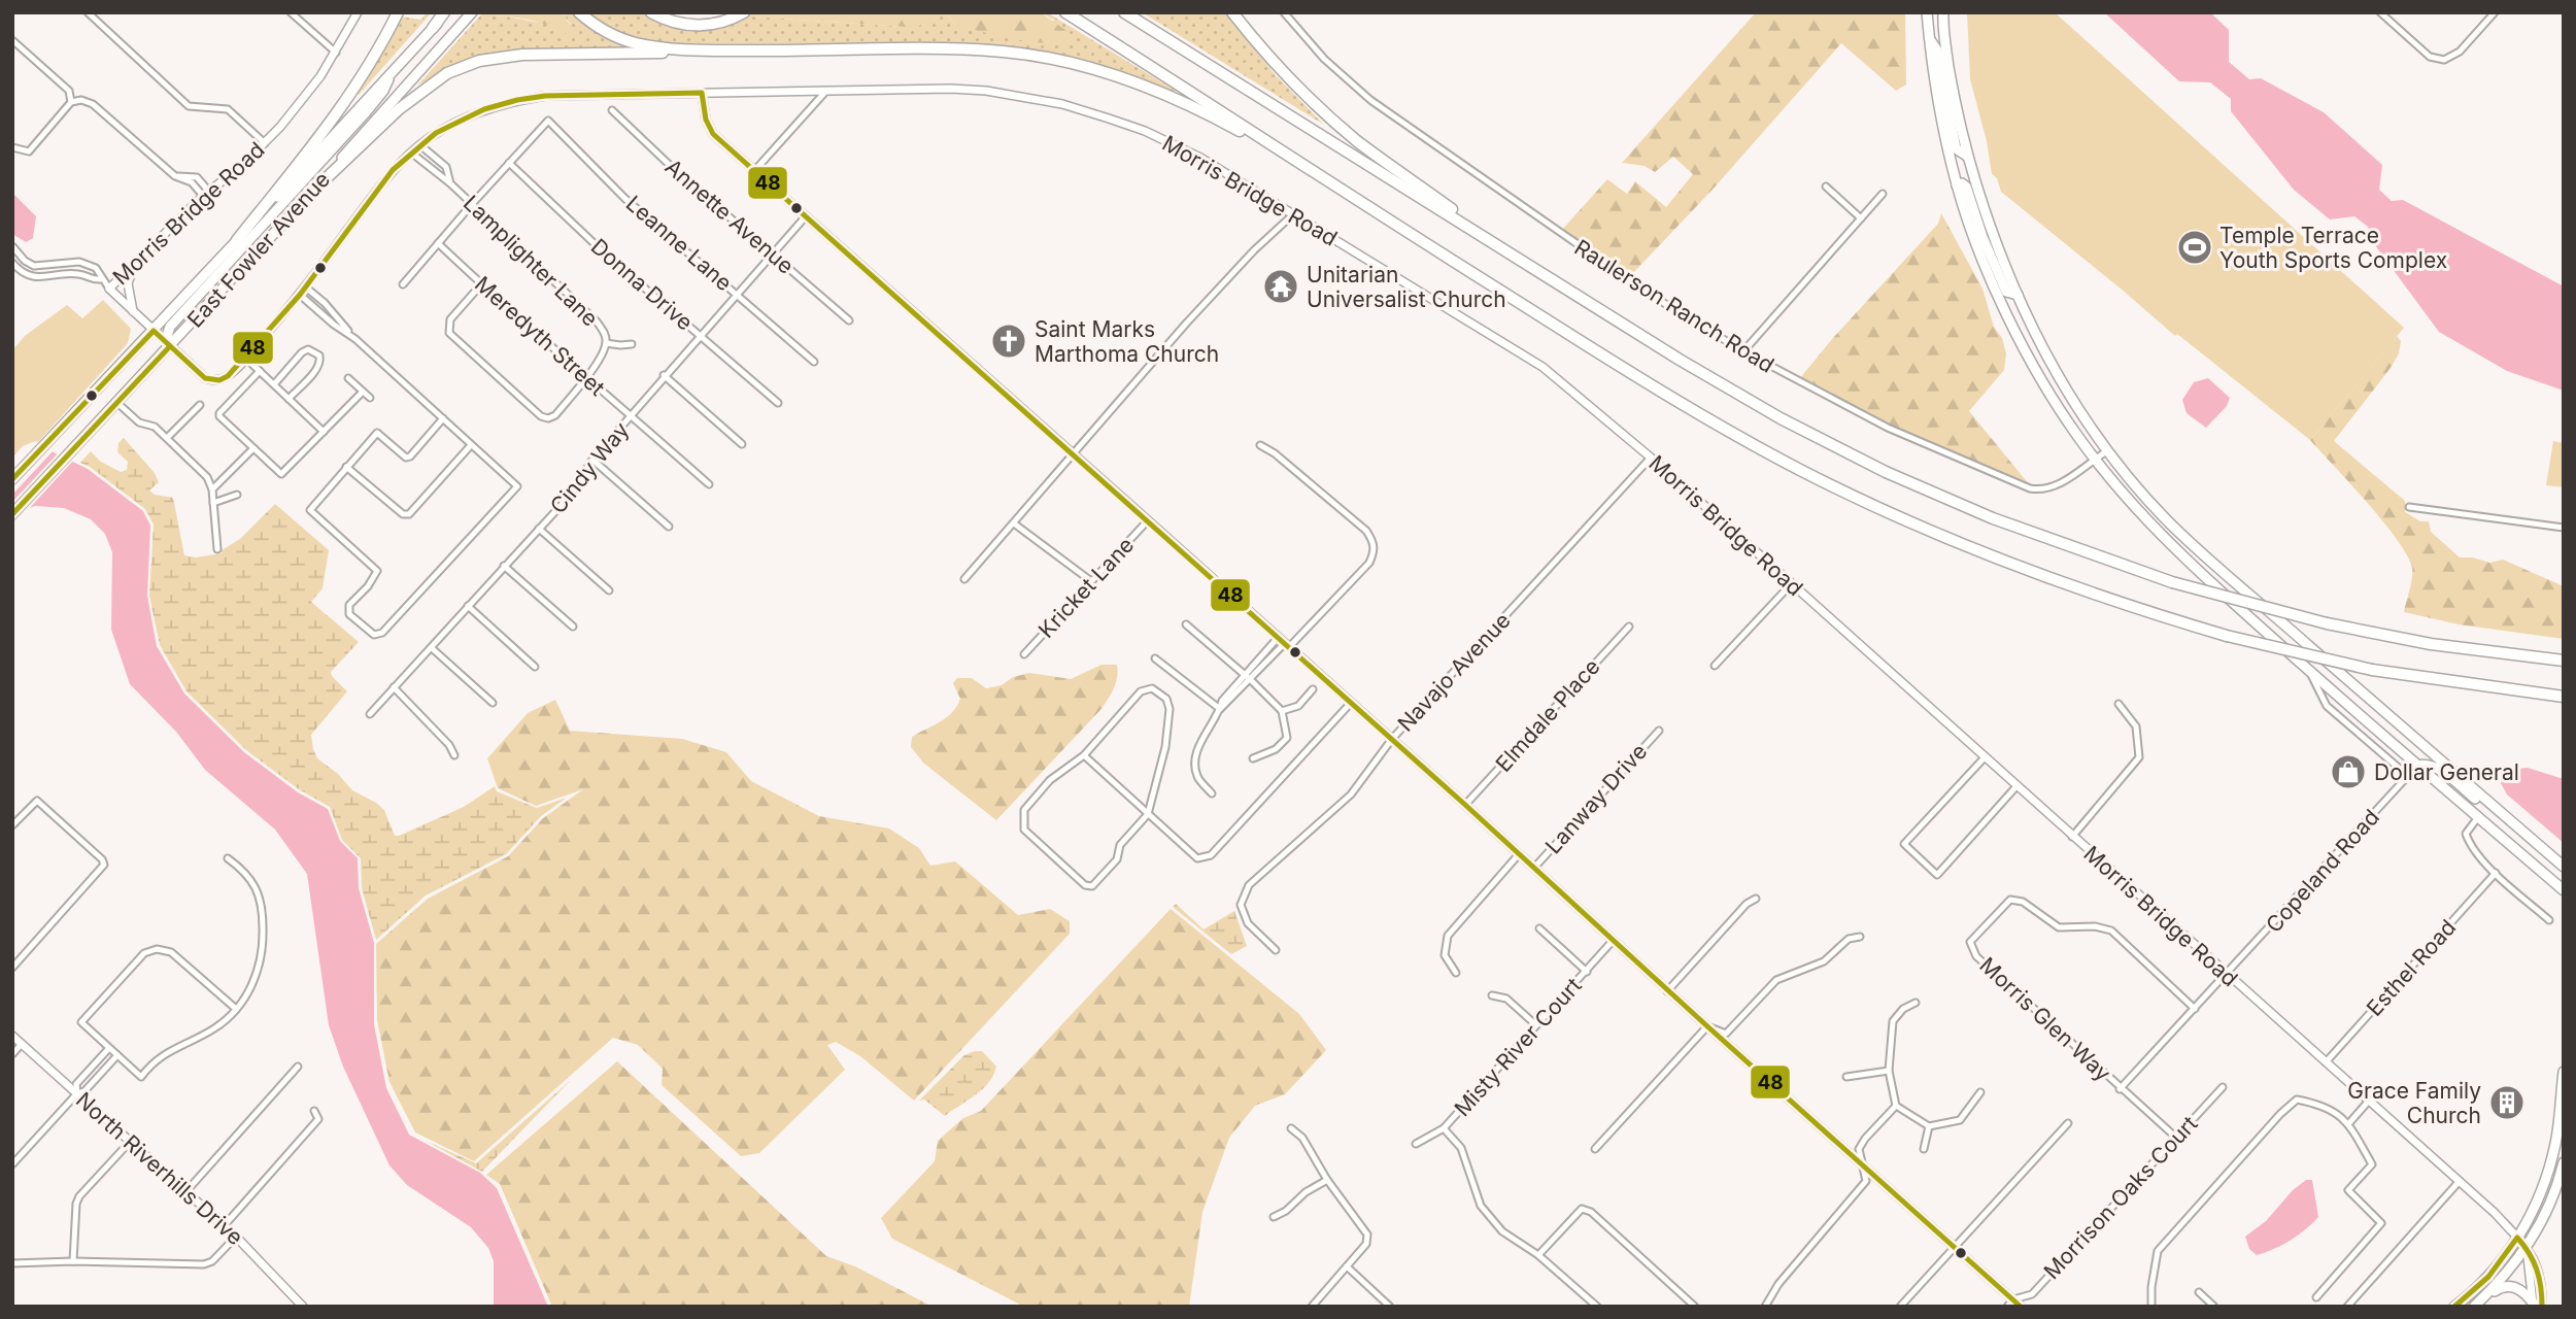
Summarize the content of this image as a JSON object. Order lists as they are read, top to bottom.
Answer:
{
  "streets": {
    "main road": ["East Fowler Avenue"],
    "street": [
      "Morris Bridge Road",
      "Annette Avenue",
      "Leanne Lane",
      "Lamplighter Lane",
      "Donna Drive",
      "Raulerson Ranch Road",
      "Meredyth Street",
      "Cindy Way",
      "Kricket Lane",
      "Navajo Avenue",
      "Elmdale Place",
      "Lanway Drive",
      "Copeland Road",
      "Esthel Road",
      "Morris Glen Way",
      "Misty River Court",
      "North Riverhills Drive",
      "Morrison Oaks Court"
    ]
  },
  "crossings": [
    ["Morris Bridge Road", "East Fowler Avenue"],
    ["Morris Bridge Road", "Lamplighter Lane"],
    ["Morris Bridge Road", "Navajo Avenue"],
    ["Morris Bridge Road", "Copeland Road"],
    ["Morris Bridge Road", "Esthel Road"],
    ["Annette Avenue", "Cindy Way"],
    ["Leanne Lane", "Donna Drive"],
    ["Leanne Lane", "Cindy Way"],
    ["Lamplighter Lane", "Meredyth Street"],
    ["Donna Drive", "Cindy Way"],
    ["Meredyth Street", "Cindy Way"],
    ["Copeland Road", "Morris Glen Way"],
    ["Morris Glen Way", "Morrison Oaks Court"]
  ],
  "places": {
    "sports": ["Temple Terrace Youth Sports Complex"],
    "temple": ["Unitarian Universalist Church"],
    "church": ["Saint Marks Marthoma Church"],
    "shop": ["Dollar General"],
    "building": ["Grace Family Church"]
  },
  "lines": ["transit line 48"]
}
